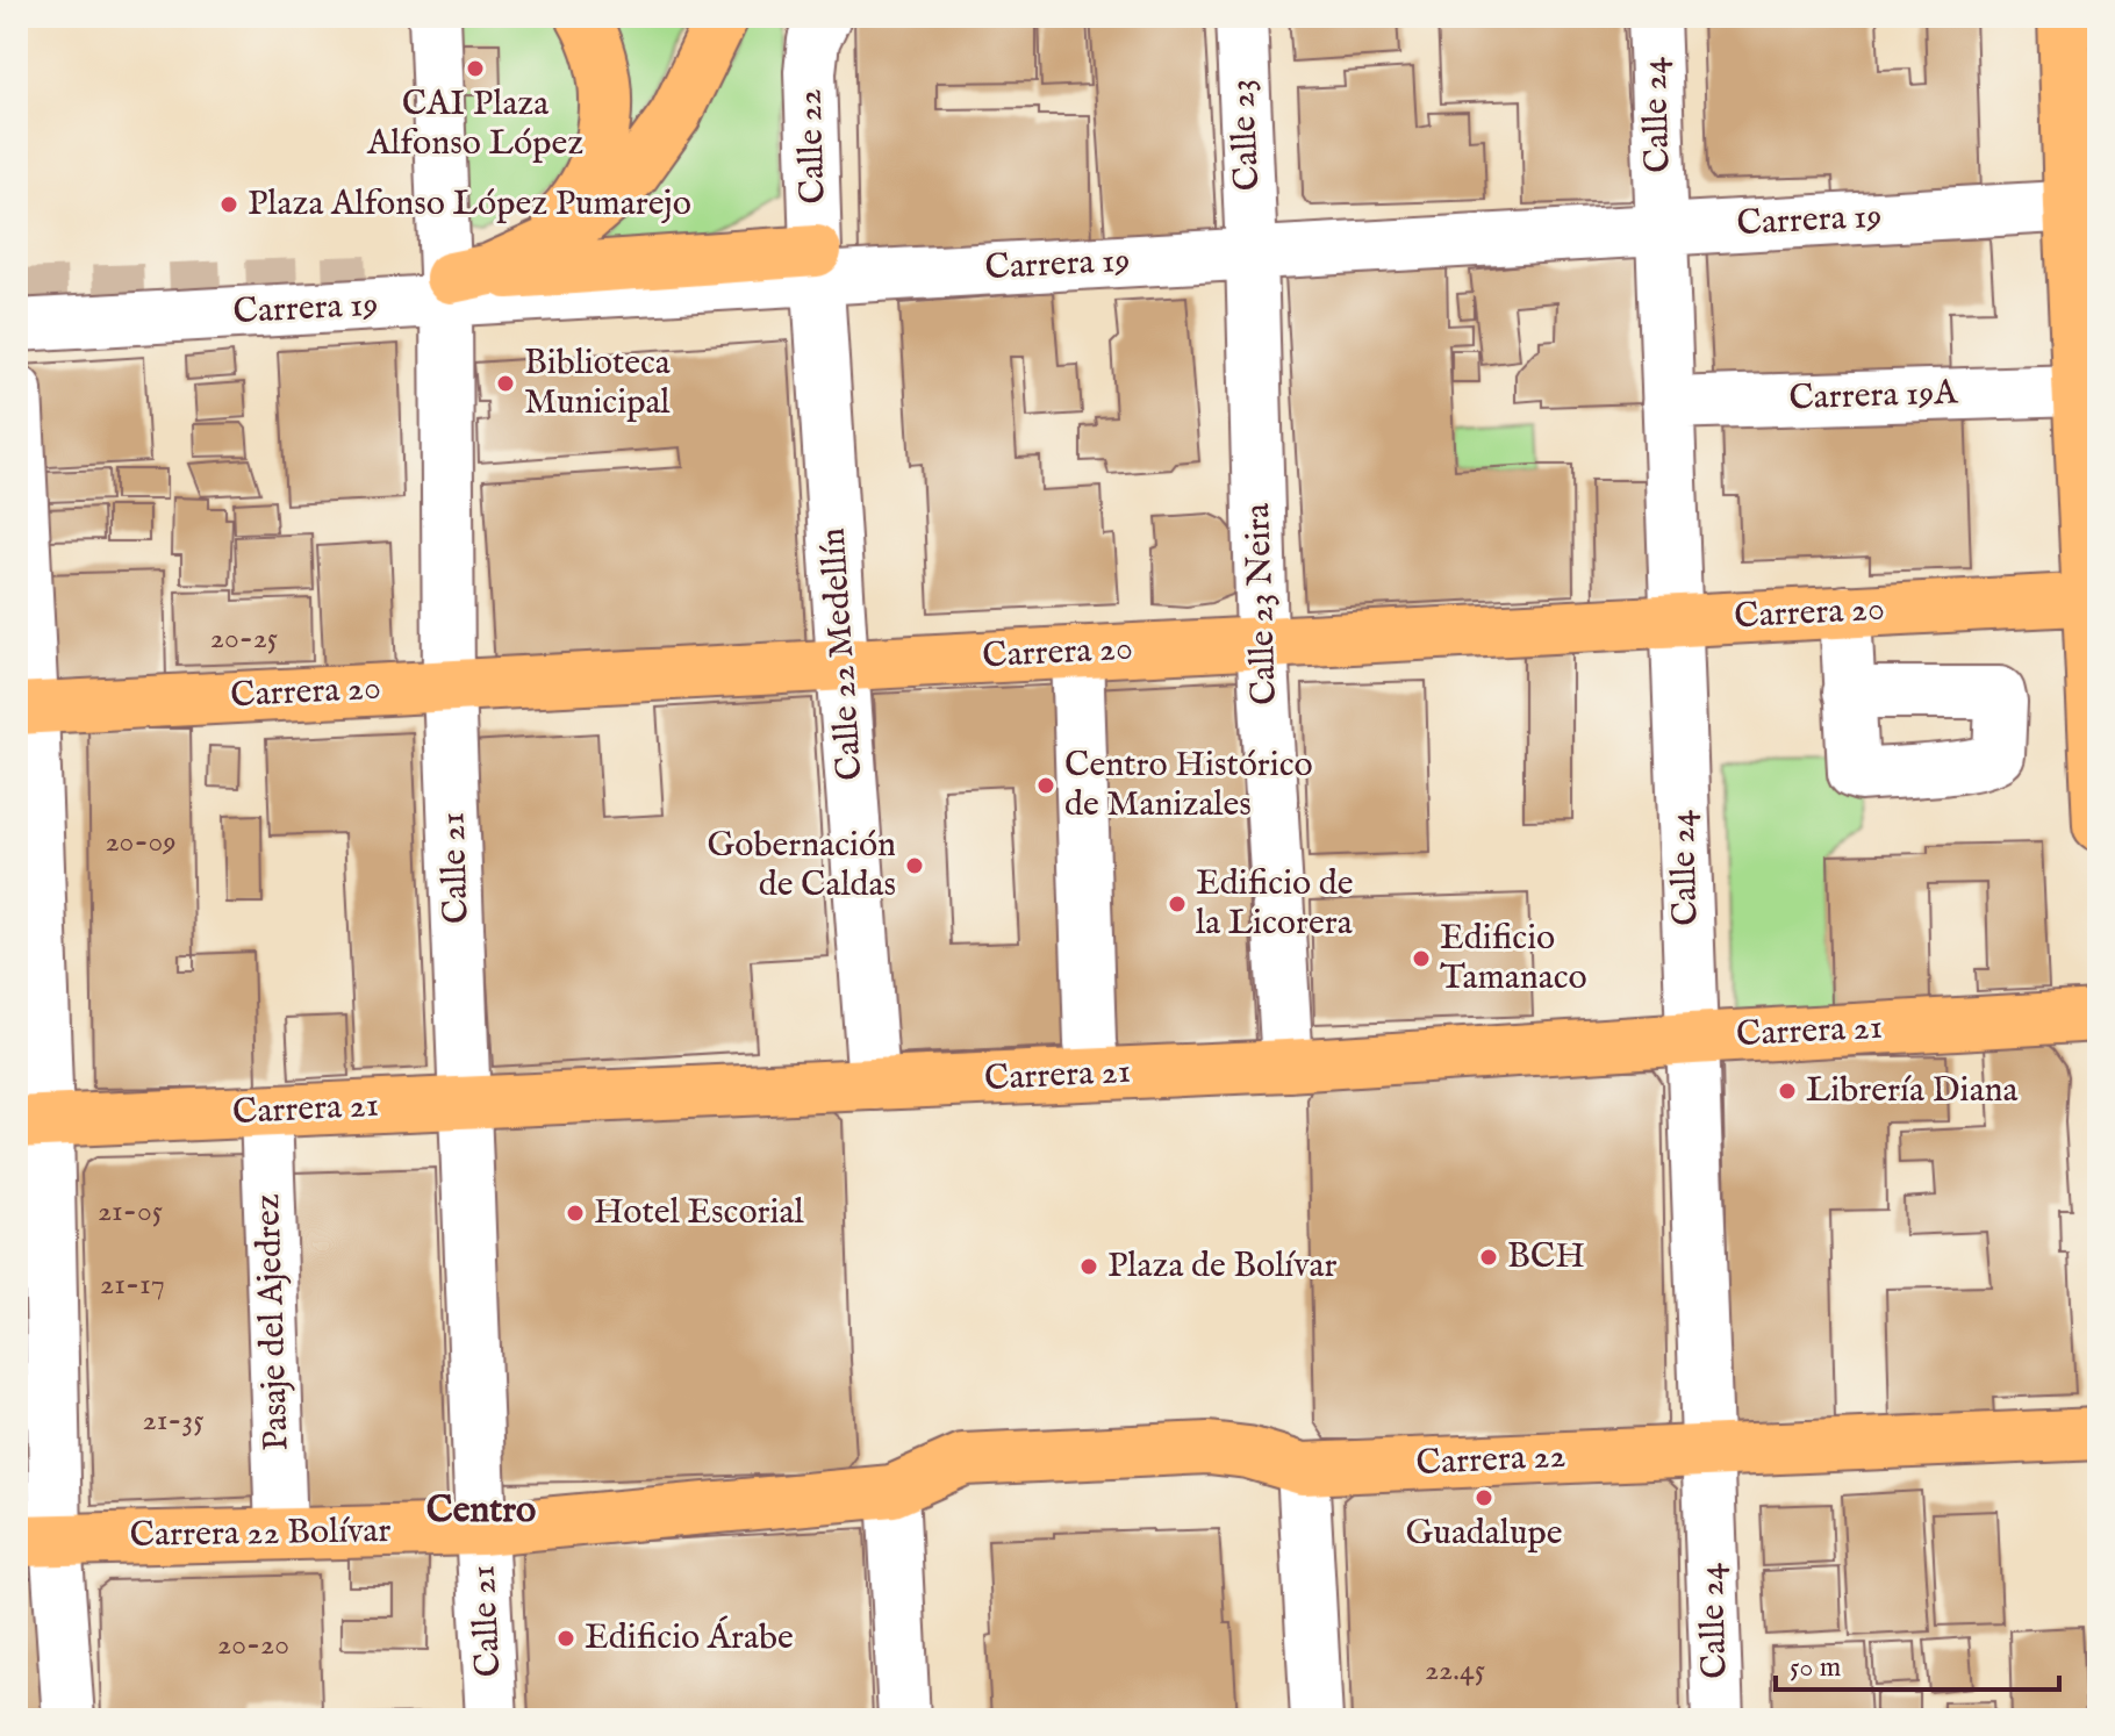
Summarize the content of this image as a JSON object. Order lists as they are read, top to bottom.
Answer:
{
  "streets": {
    "main road": [
      "Carrera 20",
      "Carrera 21",
      "Carrera 22",
      "Carrera 22 Bolívar"
    ],
    "street": [
      "Calle 24",
      "Calle 23",
      "Calle 22",
      "Carrera 19",
      "Carrera 19A",
      "Calle 23 Neira",
      "Calle 22 Medellín",
      "Calle 21",
      "Pasaje del Ajedrez"
    ]
  },
  "crossings": [
    ["Calle 24", "Carrera 19"],
    ["Calle 24", "Carrera 19A"],
    ["Calle 24", "Carrera 20"],
    ["Calle 24", "Carrera 21"],
    ["Calle 24", "Carrera 22"],
    ["Calle 23", "Carrera 19"],
    ["Calle 23", "Calle 23 Neira"],
    ["Calle 22", "Carrera 19"],
    ["Calle 22", "Calle 22 Medellín"],
    ["Carrera 19", "Calle 23 Neira"],
    ["Carrera 19", "Calle 22 Medellín"],
    ["Carrera 19", "Calle 21"],
    ["Calle 23 Neira", "Carrera 20"],
    ["Calle 23 Neira", "Carrera 21"],
    ["Carrera 20", "Calle 22 Medellín"],
    ["Carrera 20", "Calle 21"],
    ["Calle 22 Medellín", "Carrera 21"],
    ["Calle 21", "Carrera 21"],
    ["Calle 21", "Carrera 22 Bolívar"],
    ["Carrera 21", "Pasaje del Ajedrez"],
    ["Pasaje del Ajedrez", "Carrera 22 Bolívar"],
    ["Carrera 22", "Carrera 22 Bolívar"]
  ],
  "districts": ["Centro"],
  "places": [
    "CAI Plaza Alfonso López",
    "Plaza Alfonso López Pumarejo",
    "Biblioteca Municipal",
    "Centro Histórico de Manizales",
    "Gobernación de Caldas",
    "Edificio de la Licorera",
    "Edificio Tamanaco",
    "Librería Diana",
    "Hotel Escorial",
    "BCH",
    "Plaza de Bolívar",
    "Guadalupe",
    "Edificio Árabe"
  ],
  "house_numbers": [
    "20-25",
    "20-09",
    "21-05",
    "21-17",
    "21-35",
    "20-20",
    "22.45"
  ],
  "scale_bar": "50 m"
}
